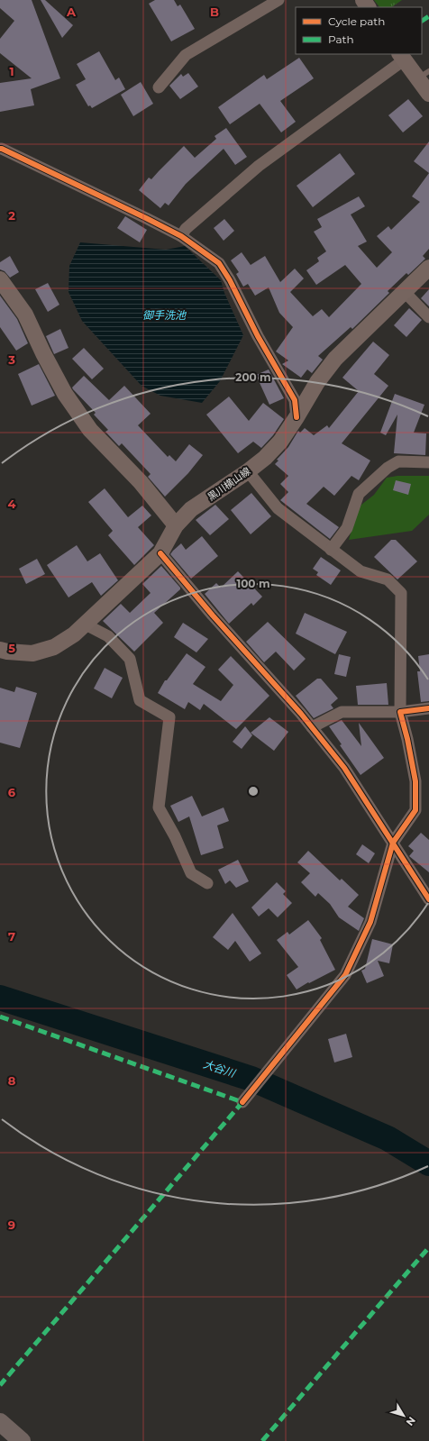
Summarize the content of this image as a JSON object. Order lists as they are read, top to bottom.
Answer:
{
  "streets": {
    "main road": ["黒川横山線"]
  },
  "water": ["御手洗池", "大谷川"],
  "legend": ["Cycle path", "Path"],
  "north": "bottom right",
  "grid": {
    "columns": ["A", "B"],
    "rows": [
      "1",
      "2",
      "3",
      "4",
      "5",
      "6",
      "7",
      "8",
      "9"
    ]
  },
  "rings": ["200 m", "100 m"]
}
